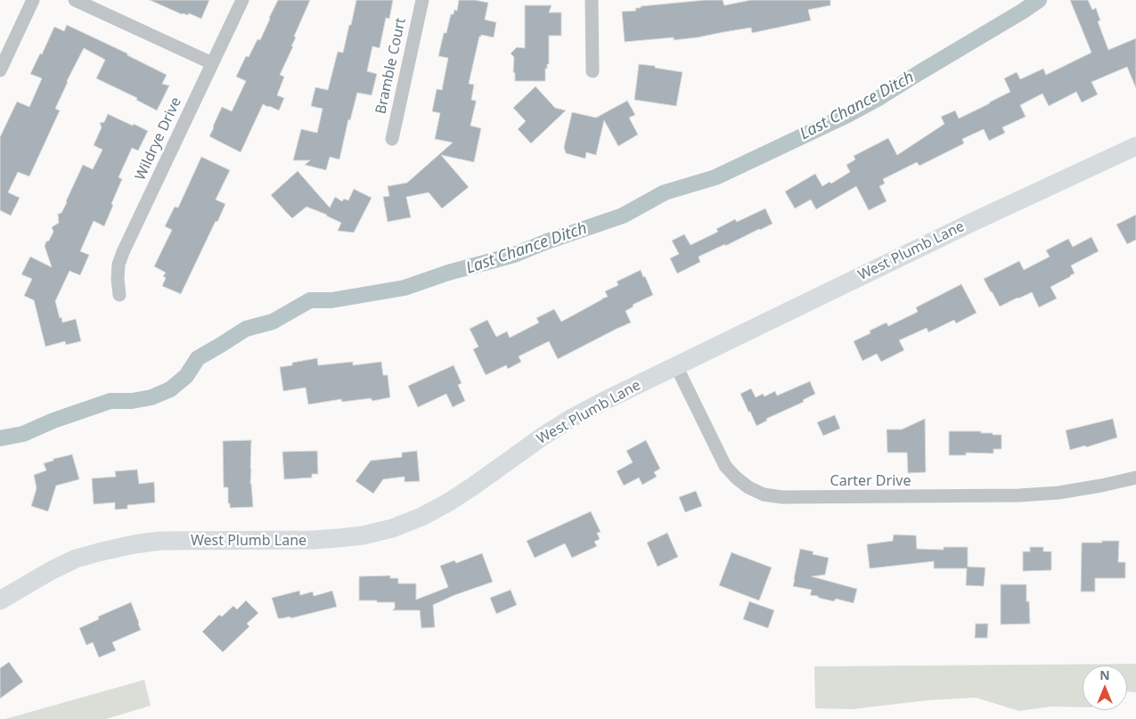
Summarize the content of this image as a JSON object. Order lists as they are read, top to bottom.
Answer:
{
  "streets": {
    "main road": ["West Plumb Lane"],
    "street": ["Bramble Court", "Wildrye Drive", "Carter Drive"]
  },
  "crossings": [
    ["West Plumb Lane", "Carter Drive"]
  ],
  "water": ["Last Chance Ditch"],
  "north": "top"
}
